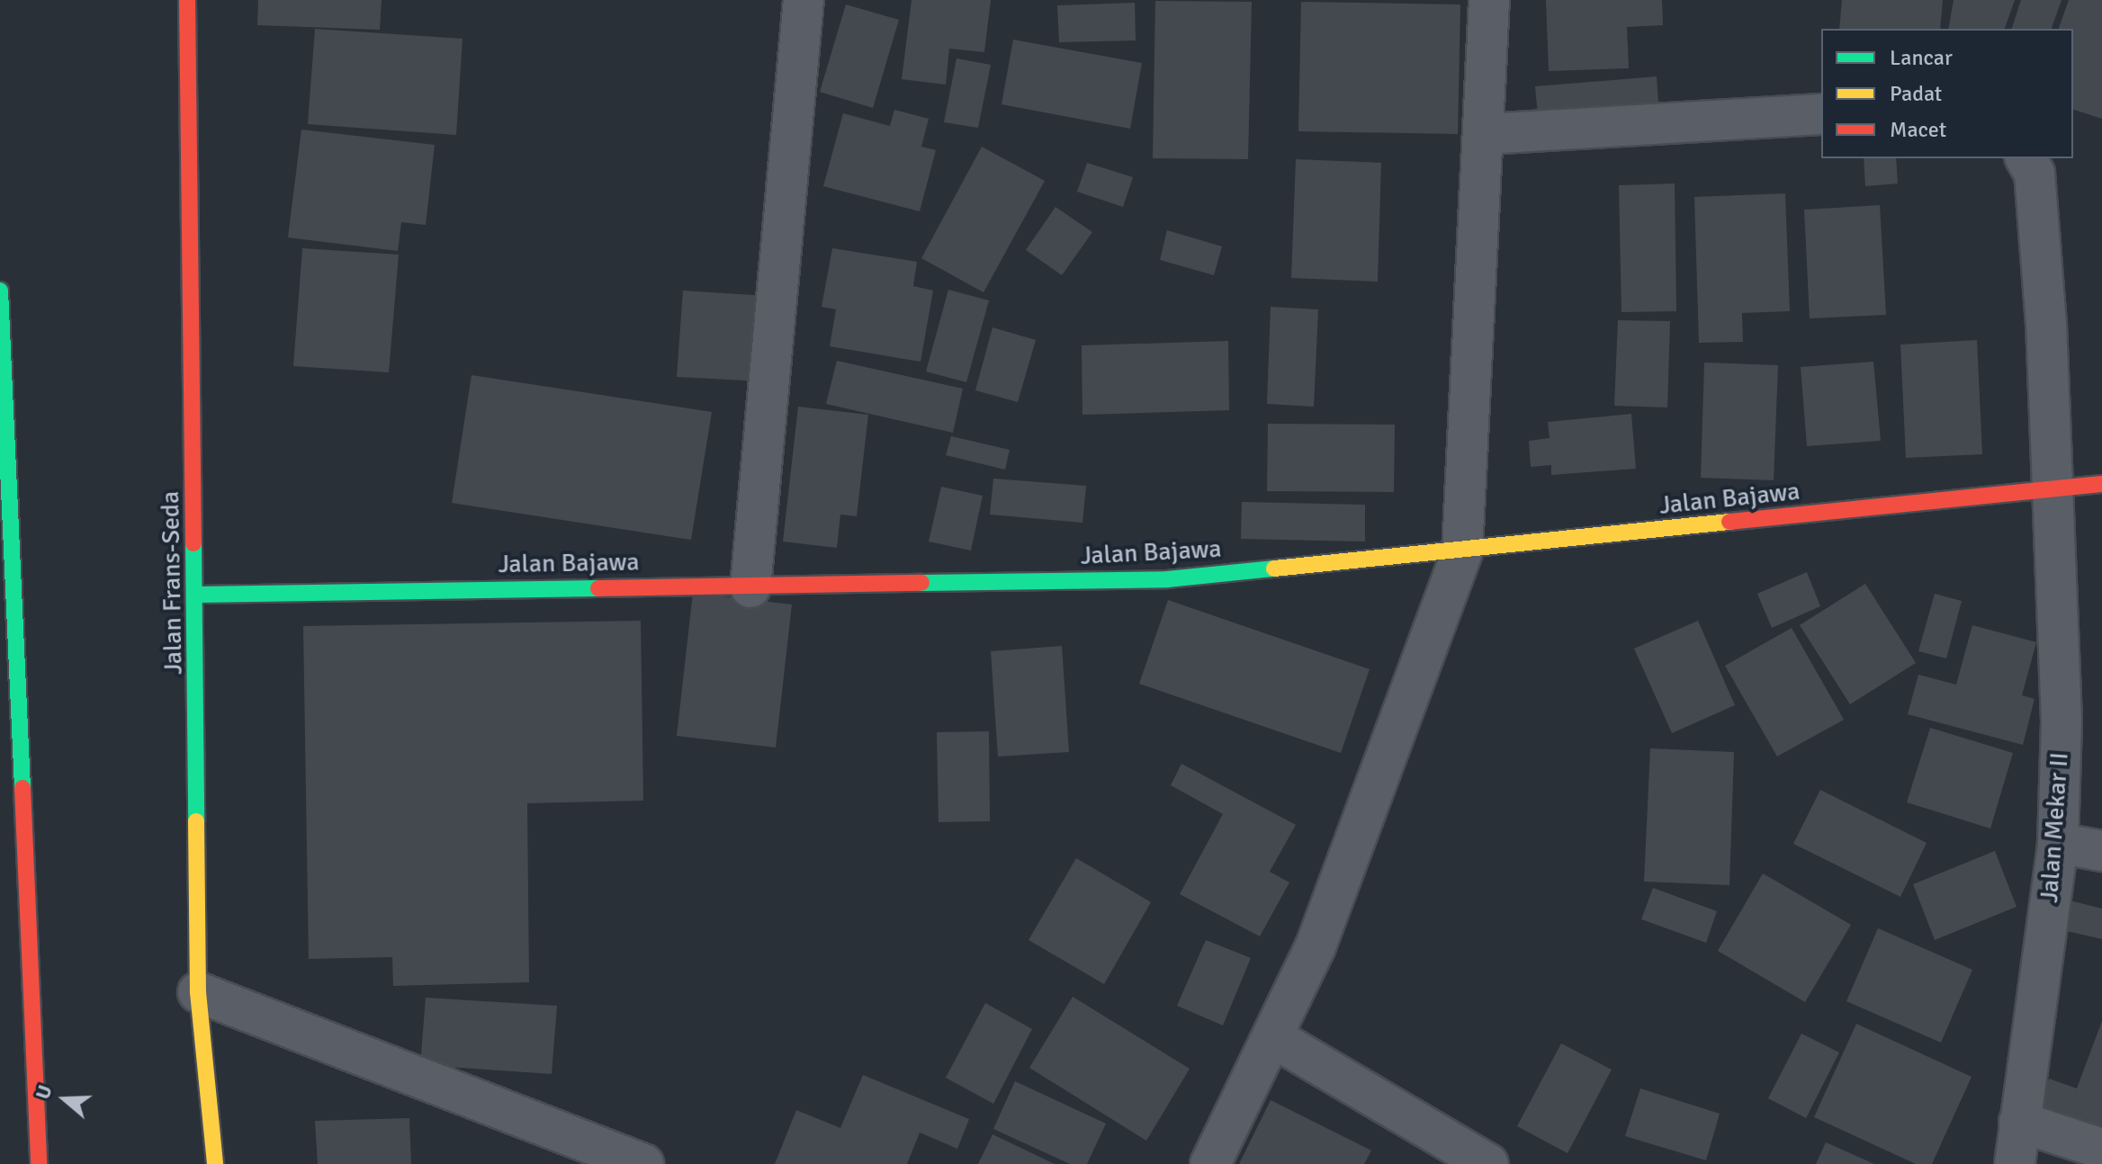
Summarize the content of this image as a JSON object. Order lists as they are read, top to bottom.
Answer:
{
  "streets": {
    "main road": ["Jalan Bajawa", "Jalan Frans-Seda"],
    "street": ["Jalan Mekar II"]
  },
  "crossings": [
    ["Jalan Bajawa", "Jalan Frans-Seda"],
    ["Jalan Bajawa", "Jalan Mekar II"]
  ],
  "legend": ["Lancar", "Padat", "Macet"],
  "north": "left"
}
